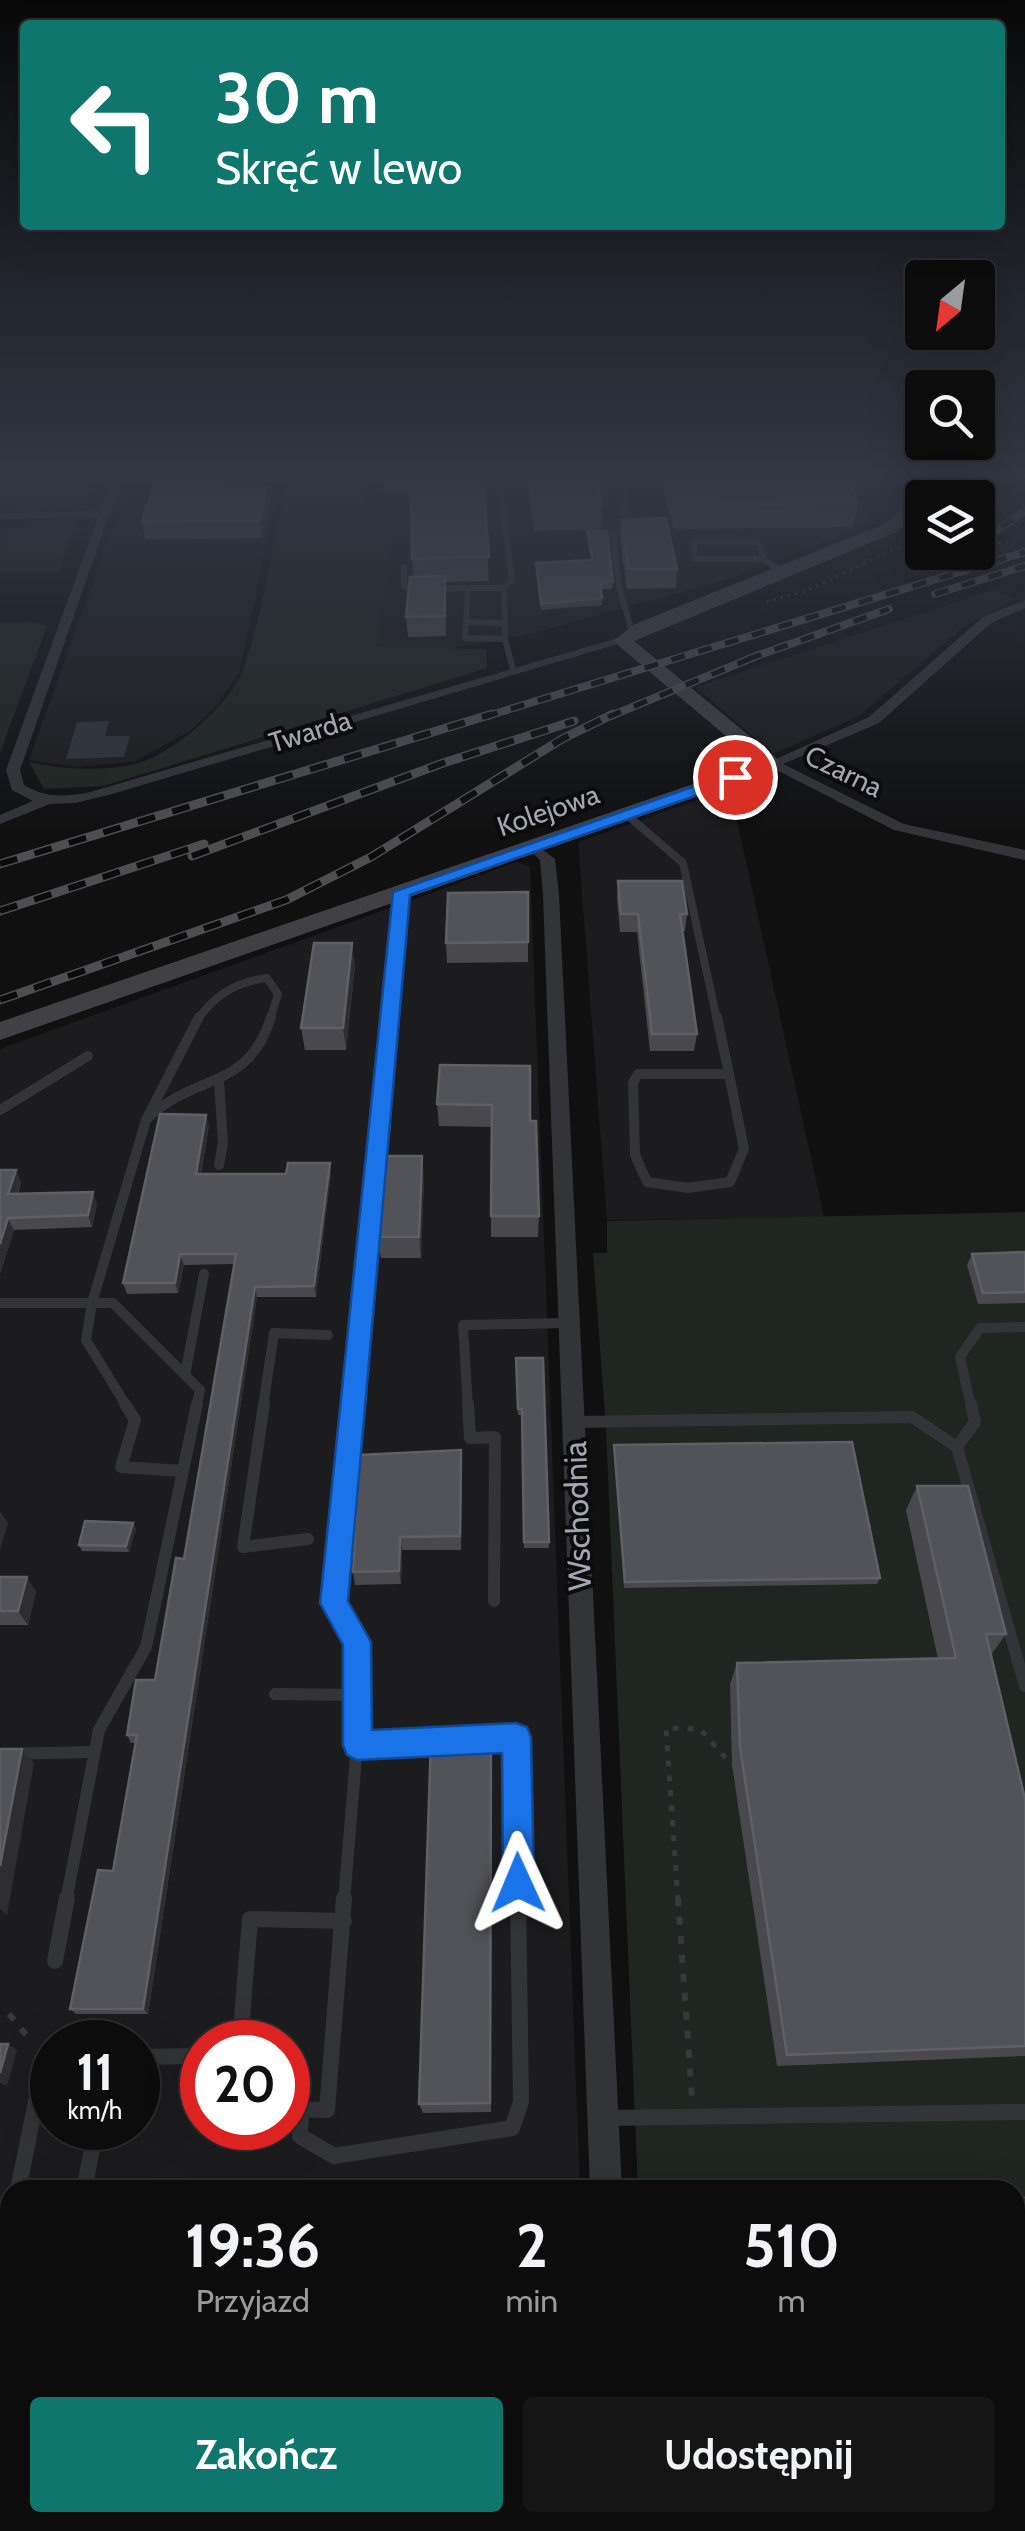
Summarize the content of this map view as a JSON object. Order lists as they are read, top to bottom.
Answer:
{
  "streets": {
    "street": [
      "Twarda",
      "Czarna",
      "Kolejowa",
      "Wschodnia"
    ]
  },
  "crossings": [
    ["Twarda", "Czarna"],
    ["Czarna", "Kolejowa"],
    ["Kolejowa", "Wschodnia"]
  ],
  "north": "bottom left",
  "page": {
    "turn": ["30 m", "Skręć w lewo"],
    "speed": "11 km/h",
    "limit": "20",
    "eta": [
      "19:36",
      "Przyjazd",
      "2",
      "min",
      "510",
      "m"
    ],
    "buttons": ["Zakończ", "Udostępnij"]
  }
}
